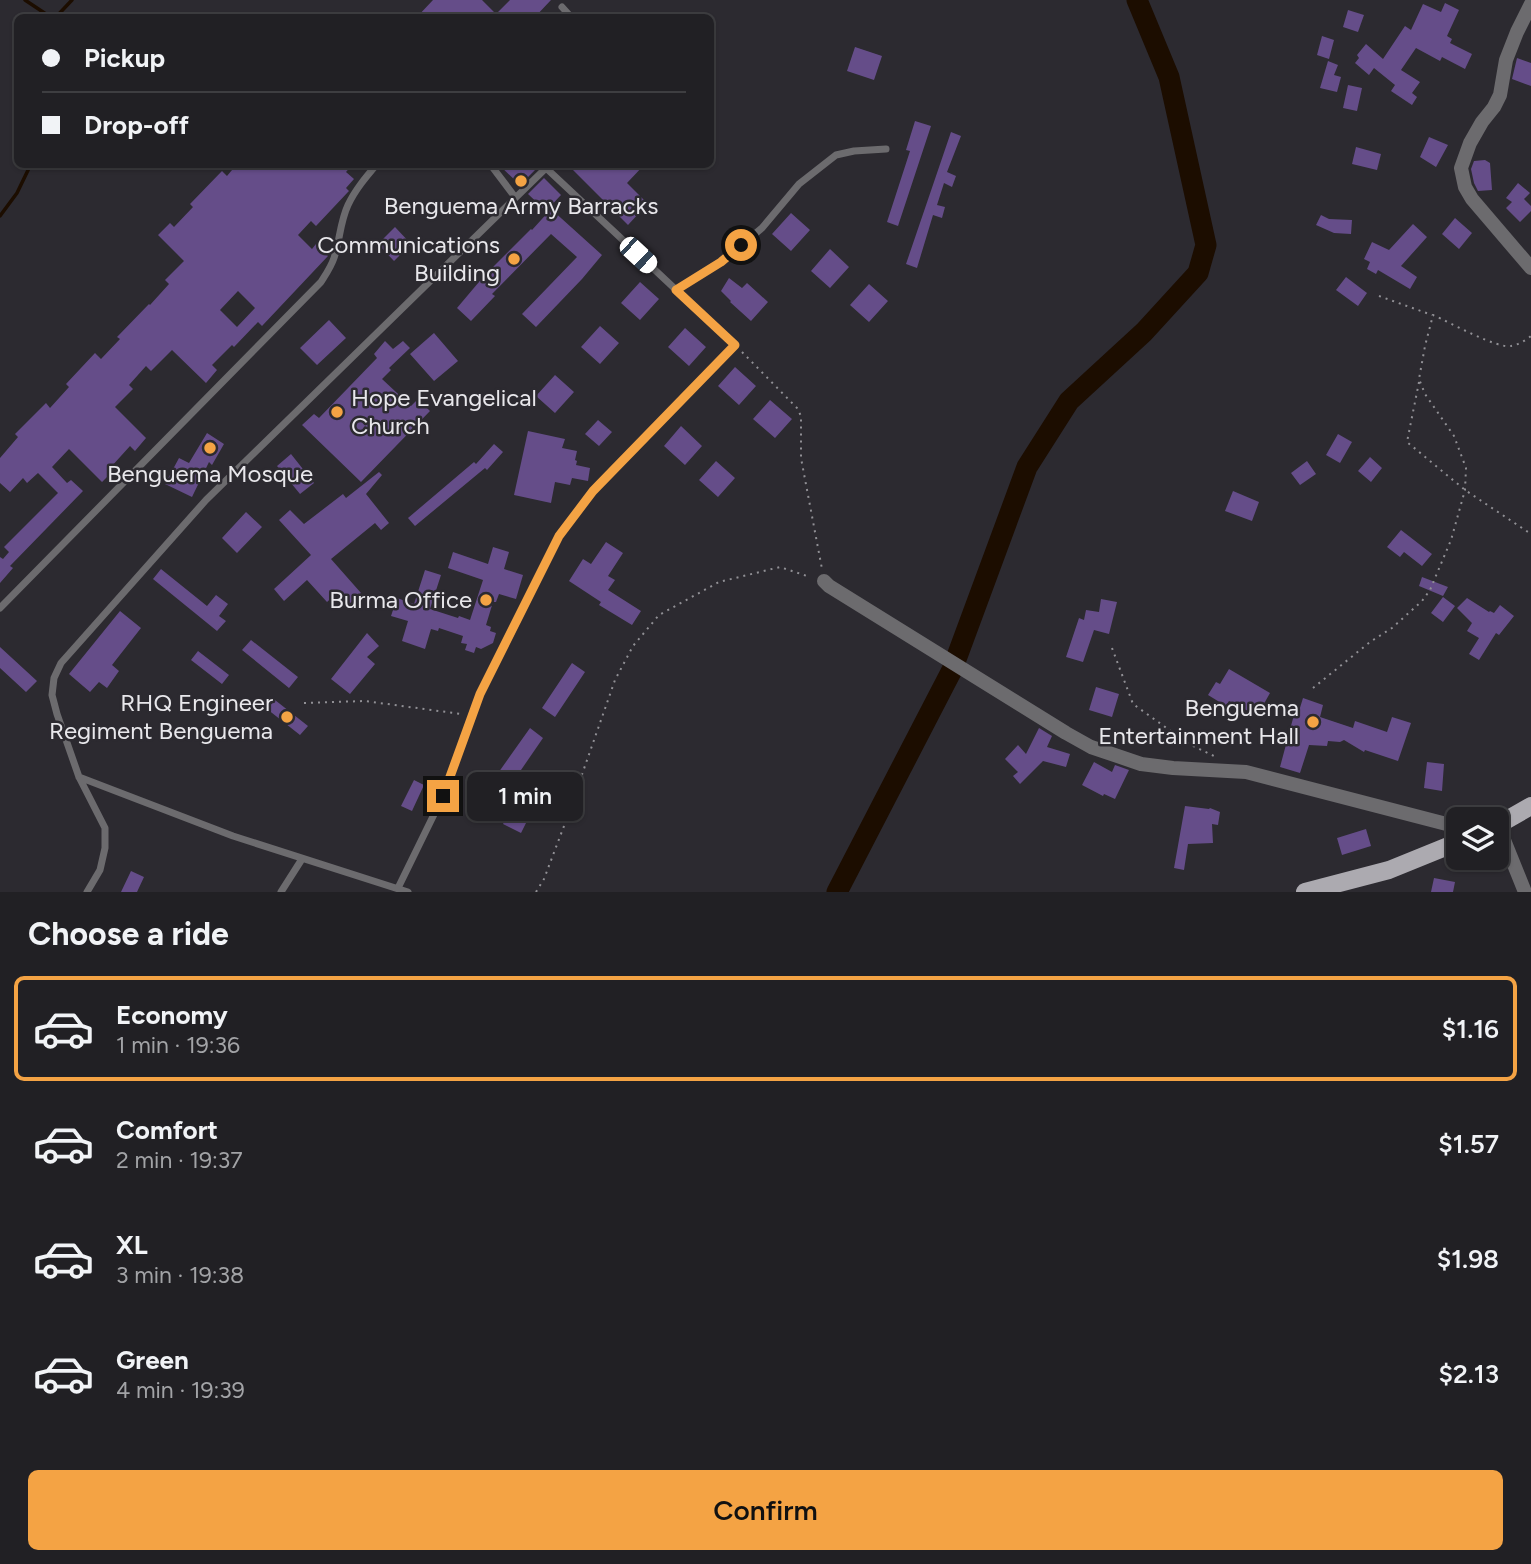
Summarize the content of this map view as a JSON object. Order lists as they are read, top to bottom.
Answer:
{
  "places": [
    "Benguema Army Barracks",
    "Communications Building",
    "Hope Evangelical Church",
    "Benguema Mosque",
    "Burma Office",
    "RHQ Engineer Regiment Benguema",
    "Benguema Entertainment Hall"
  ],
  "page": {
    "banner": ["Pickup", "Drop-off"],
    "bubble": "1 min",
    "heading": "Choose a ride",
    "list": [
      {
        "name": "Economy",
        "note": "1 min · 19:36",
        "value": "$1.16"
      },
      {
        "name": "Comfort",
        "note": "2 min · 19:37",
        "value": "$1.57"
      },
      {
        "name": "XL",
        "note": "3 min · 19:38",
        "value": "$1.98"
      },
      {
        "name": "Green",
        "note": "4 min · 19:39",
        "value": "$2.13"
      }
    ],
    "buttons": "Confirm"
  }
}
